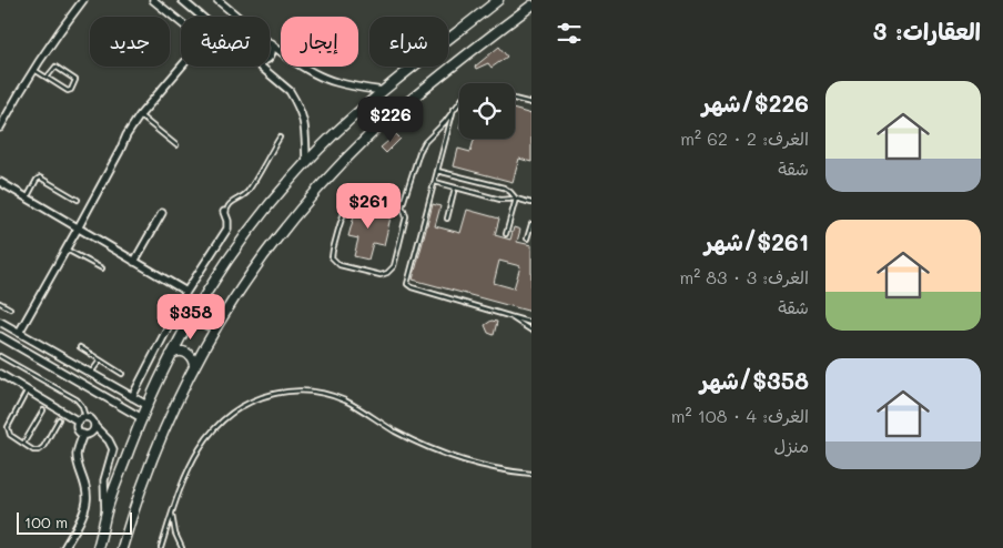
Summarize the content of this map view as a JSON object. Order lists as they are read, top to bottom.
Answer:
{
  "scale_bar": "100 m",
  "page": {
    "heading": "العقارات: 3",
    "chip": [
      "شراء",
      "إيجار",
      "تصفية",
      "جديد"
    ],
    "list": [
      {
        "name": "$226/شهر",
        "note": "الغرف: 2 · 62 m² · شقة"
      },
      {
        "name": "$261/شهر",
        "note": "الغرف: 3 · 83 m² · شقة"
      },
      {
        "name": "$358/شهر",
        "note": "الغرف: 4 · 108 m² · منزل"
      }
    ],
    "price": ["$226", "$261", "$358"],
    "scale": "100 m"
  }
}
